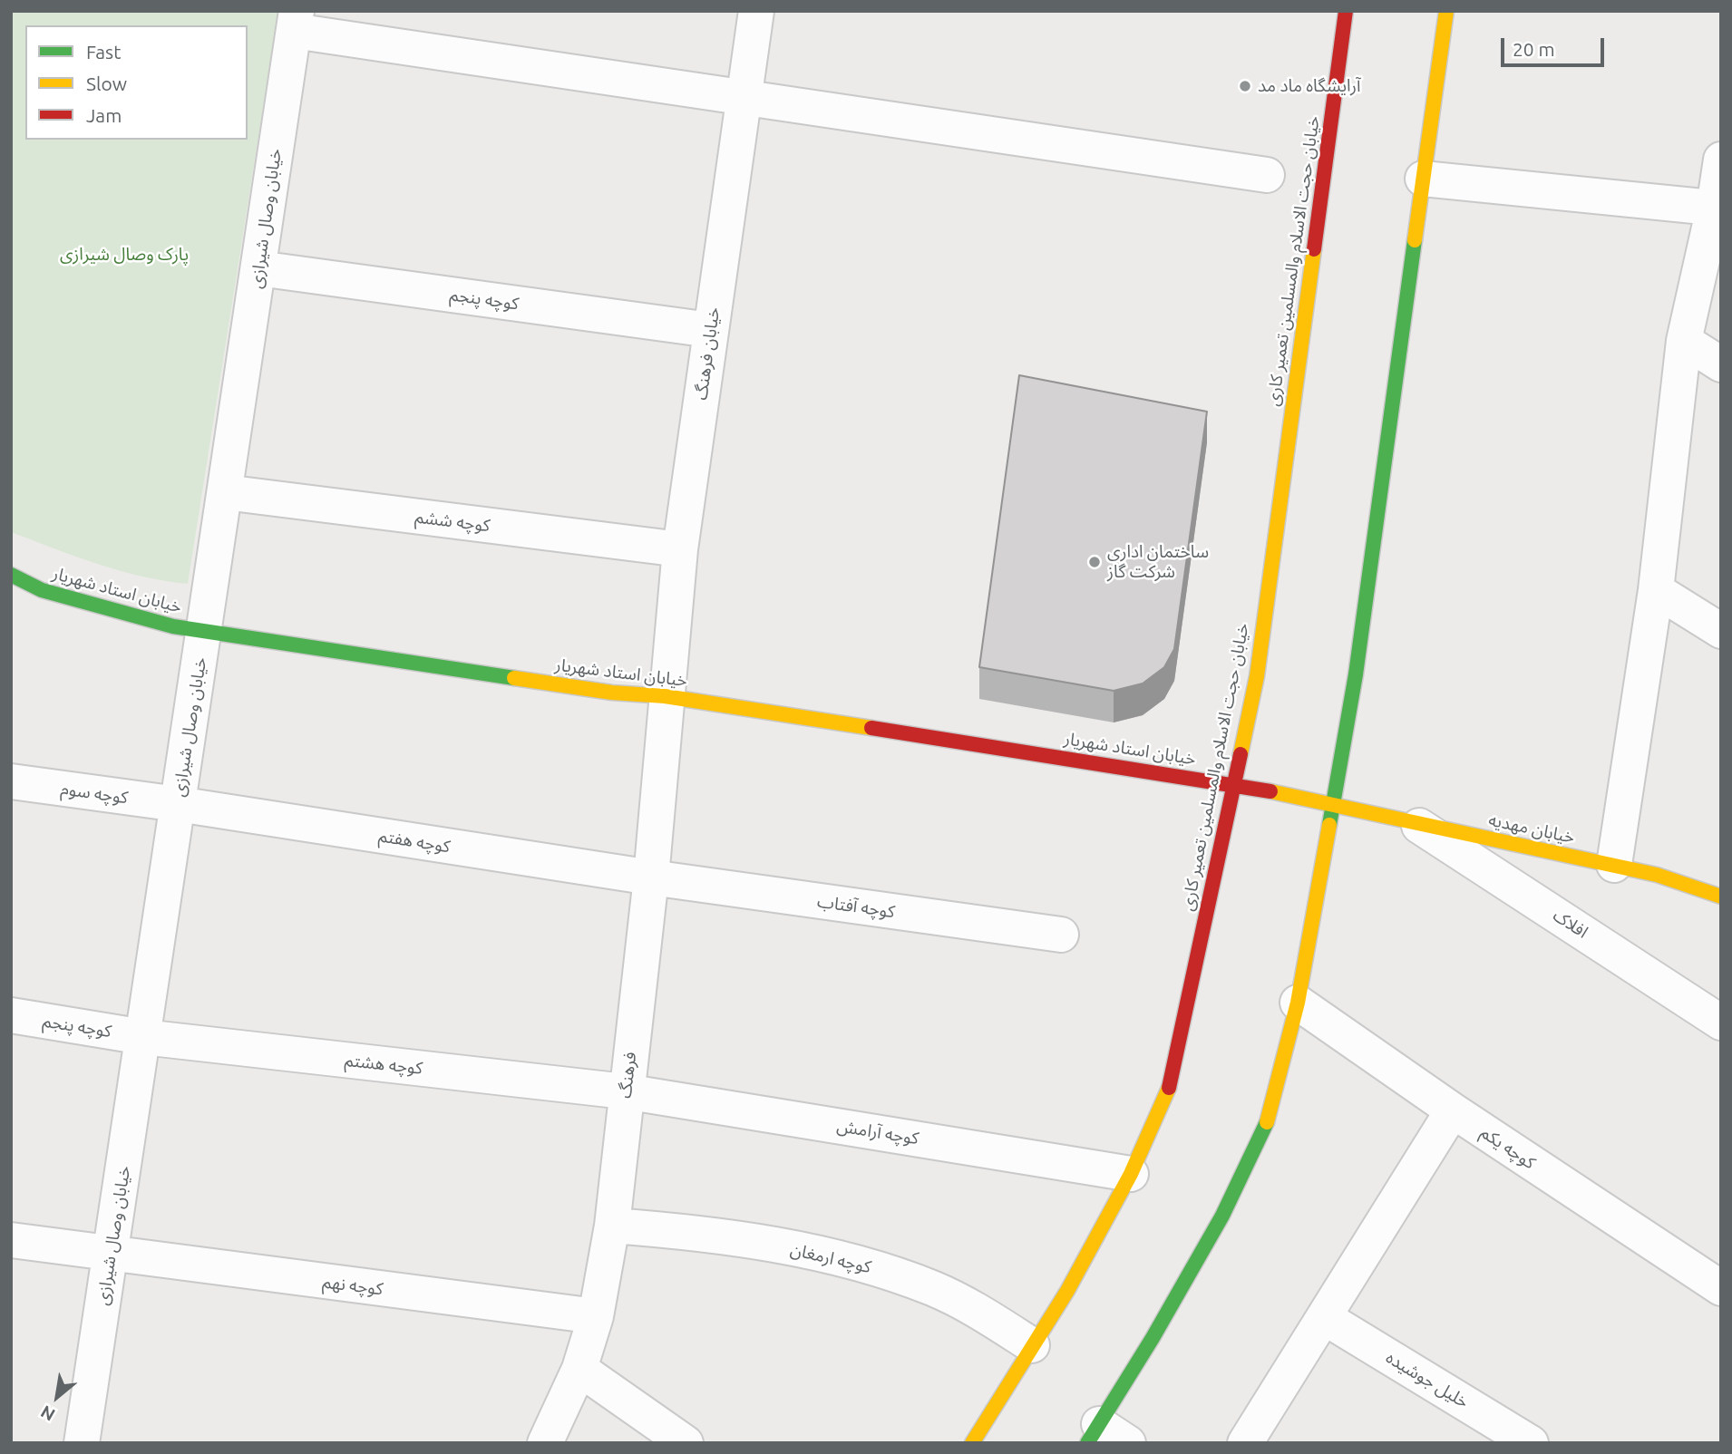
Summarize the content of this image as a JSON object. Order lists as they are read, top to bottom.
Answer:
{
  "streets": {
    "main road": ["خیابان حجت الاسلام والمسلمین تعمیر کاری", "خیابان استاد شهریار", "خیابان مهدیه"],
    "street": [
      "خیابان وصال شیرازی",
      "کوچه پنجم",
      "خیابان فرهنگ",
      "کوچه ششم",
      "کوچه سوم",
      "کوچه هفتم",
      "کوچه آفتاب",
      "افلاک",
      "کوچه هشتم",
      "فرهنگ",
      "کوچه آرامش",
      "کوچه یکم",
      "کوچه ارمغان",
      "کوچه نهم",
      "خلیل جوشیده"
    ]
  },
  "crossings": [
    ["خیابان وصال شیرازی", "کوچه پنجم"],
    ["خیابان وصال شیرازی", "کوچه ششم"],
    ["خیابان وصال شیرازی", "خیابان استاد شهریار"],
    ["خیابان وصال شیرازی", "کوچه سوم"],
    ["خیابان وصال شیرازی", "کوچه هفتم"],
    ["خیابان وصال شیرازی", "کوچه هشتم"],
    ["خیابان وصال شیرازی", "کوچه نهم"],
    ["خیابان حجت الاسلام والمسلمین تعمیر کاری", "خیابان استاد شهریار"],
    ["خیابان حجت الاسلام والمسلمین تعمیر کاری", "کوچه آرامش"],
    ["خیابان حجت الاسلام والمسلمین تعمیر کاری", "کوچه ارمغان"],
    ["کوچه پنجم", "خیابان فرهنگ"],
    ["کوچه پنجم", "کوچه هشتم"],
    ["خیابان فرهنگ", "کوچه ششم"],
    ["خیابان فرهنگ", "خیابان استاد شهریار"],
    ["خیابان فرهنگ", "فرهنگ"],
    ["خیابان استاد شهریار", "خیابان مهدیه"],
    ["خیابان استاد شهریار", "فرهنگ"],
    ["کوچه سوم", "کوچه هفتم"],
    ["خیابان مهدیه", "افلاک"],
    ["کوچه هفتم", "کوچه آفتاب"],
    ["کوچه هفتم", "فرهنگ"],
    ["کوچه آفتاب", "فرهنگ"],
    ["کوچه هشتم", "فرهنگ"],
    ["کوچه هشتم", "کوچه آرامش"],
    ["فرهنگ", "کوچه آرامش"],
    ["فرهنگ", "کوچه ارمغان"],
    ["فرهنگ", "کوچه نهم"]
  ],
  "parks": ["پارک وصال شیرازی"],
  "places": ["آرایشگاه ماد مد", "ساختمان اداری شرکت گاز"],
  "legend": ["Fast", "Slow", "Jam"],
  "scale_bar": "20 m",
  "north": "bottom left"
}
